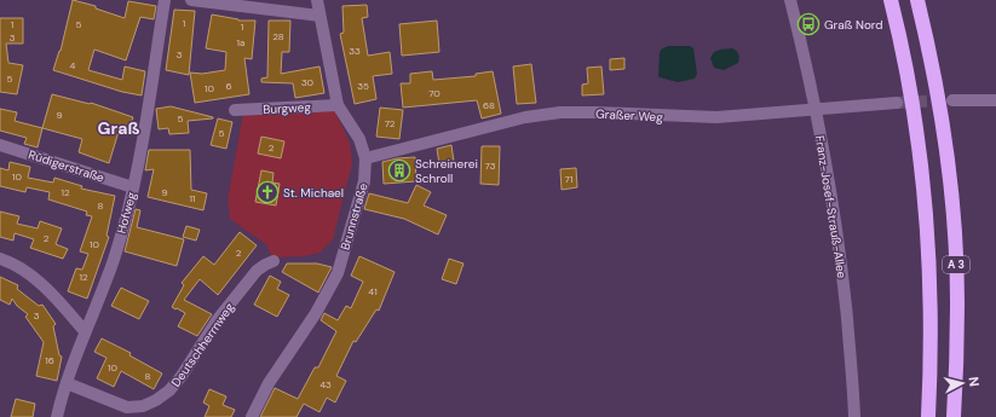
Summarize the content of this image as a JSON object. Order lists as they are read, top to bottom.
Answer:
{
  "streets": {
    "highway": ["A 3"],
    "street": [
      "Burgweg",
      "Graßer Weg",
      "Rüdigerstraße",
      "Franz-Josef-Strauß-Allee",
      "Hofweg",
      "Brunnstraße",
      "Deutschherrnweg"
    ]
  },
  "crossings": [
    ["Burgweg", "Brunnstraße"],
    ["Graßer Weg", "Franz-Josef-Strauß-Allee"],
    ["Graßer Weg", "Brunnstraße"],
    ["Rüdigerstraße", "Hofweg"],
    ["Hofweg", "Deutschherrnweg"]
  ],
  "districts": ["Graß"],
  "places": {
    "bus stop": ["Graß Nord"],
    "building": ["Schreinerei Schroll"],
    "church": ["St. Michael"]
  },
  "house_numbers": [
    "1",
    "1",
    "5",
    "1",
    "28",
    "3",
    "1a",
    "33",
    "3",
    "4",
    "5",
    "30",
    "6",
    "35",
    "10",
    "70",
    "68",
    "9",
    "5",
    "72",
    "5",
    "2",
    "73",
    "10",
    "71",
    "12",
    "9",
    "11",
    "8",
    "2",
    "10",
    "2",
    "12",
    "41",
    "3",
    "16",
    "10",
    "8",
    "43"
  ],
  "north": "right"
}
